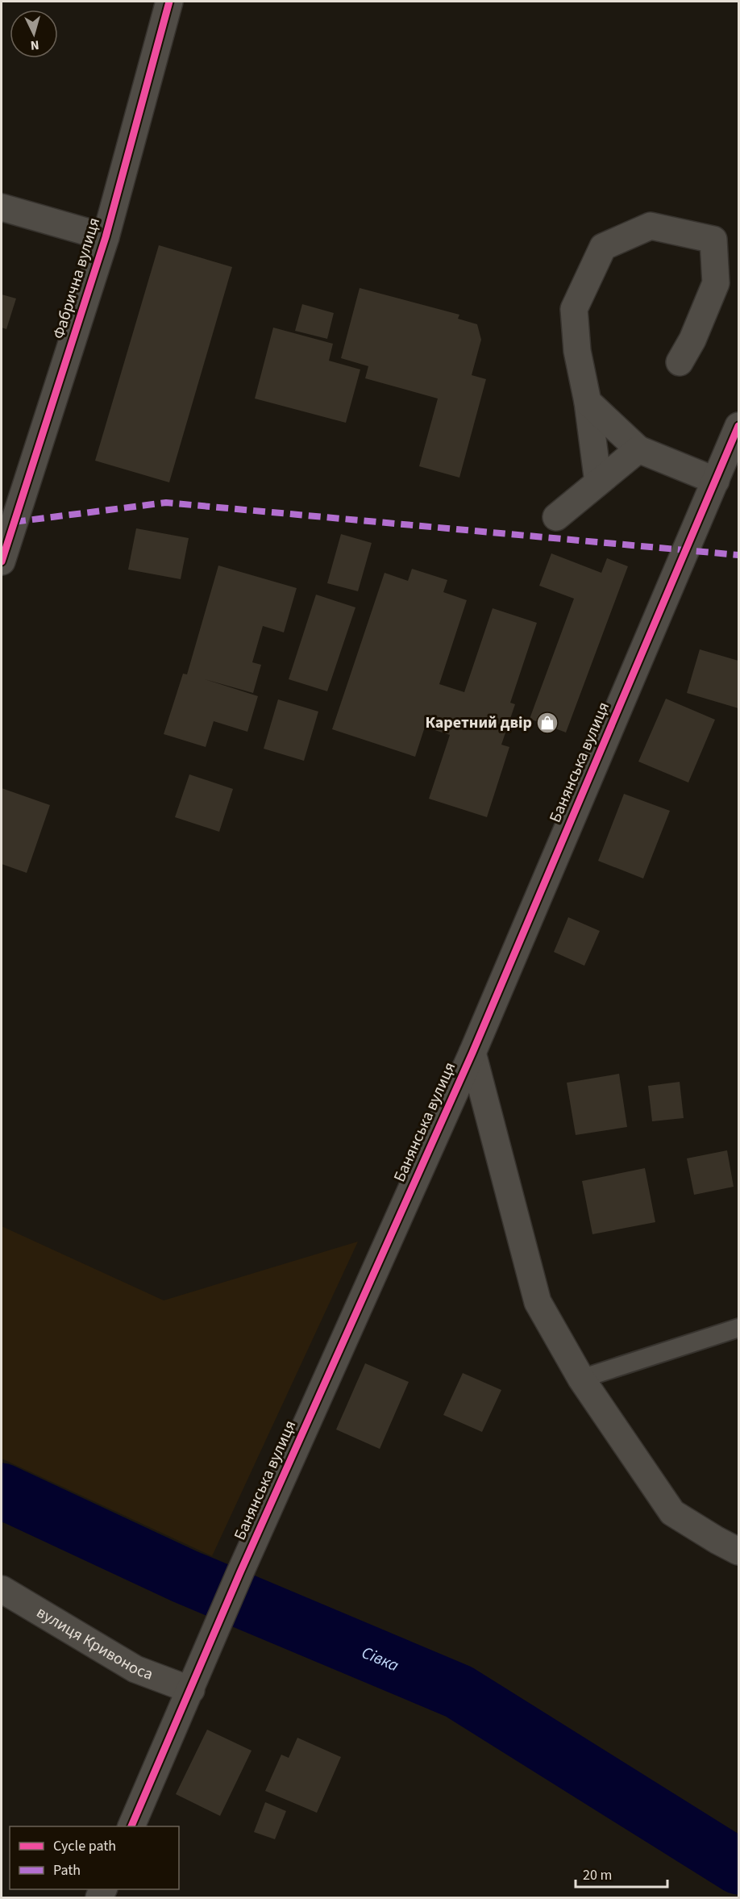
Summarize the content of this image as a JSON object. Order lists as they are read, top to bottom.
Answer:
{
  "streets": {
    "street": ["Фабрична вулиця", "Банянська вулиця", "вулиця Кривоноса"]
  },
  "crossings": [
    ["Банянська вулиця", "вулиця Кривоноса"]
  ],
  "water": ["Сівка"],
  "places": {
    "shop": ["Каретний двір"]
  },
  "legend": ["Cycle path", "Path"],
  "scale_bar": "20 m",
  "north": "bottom"
}
